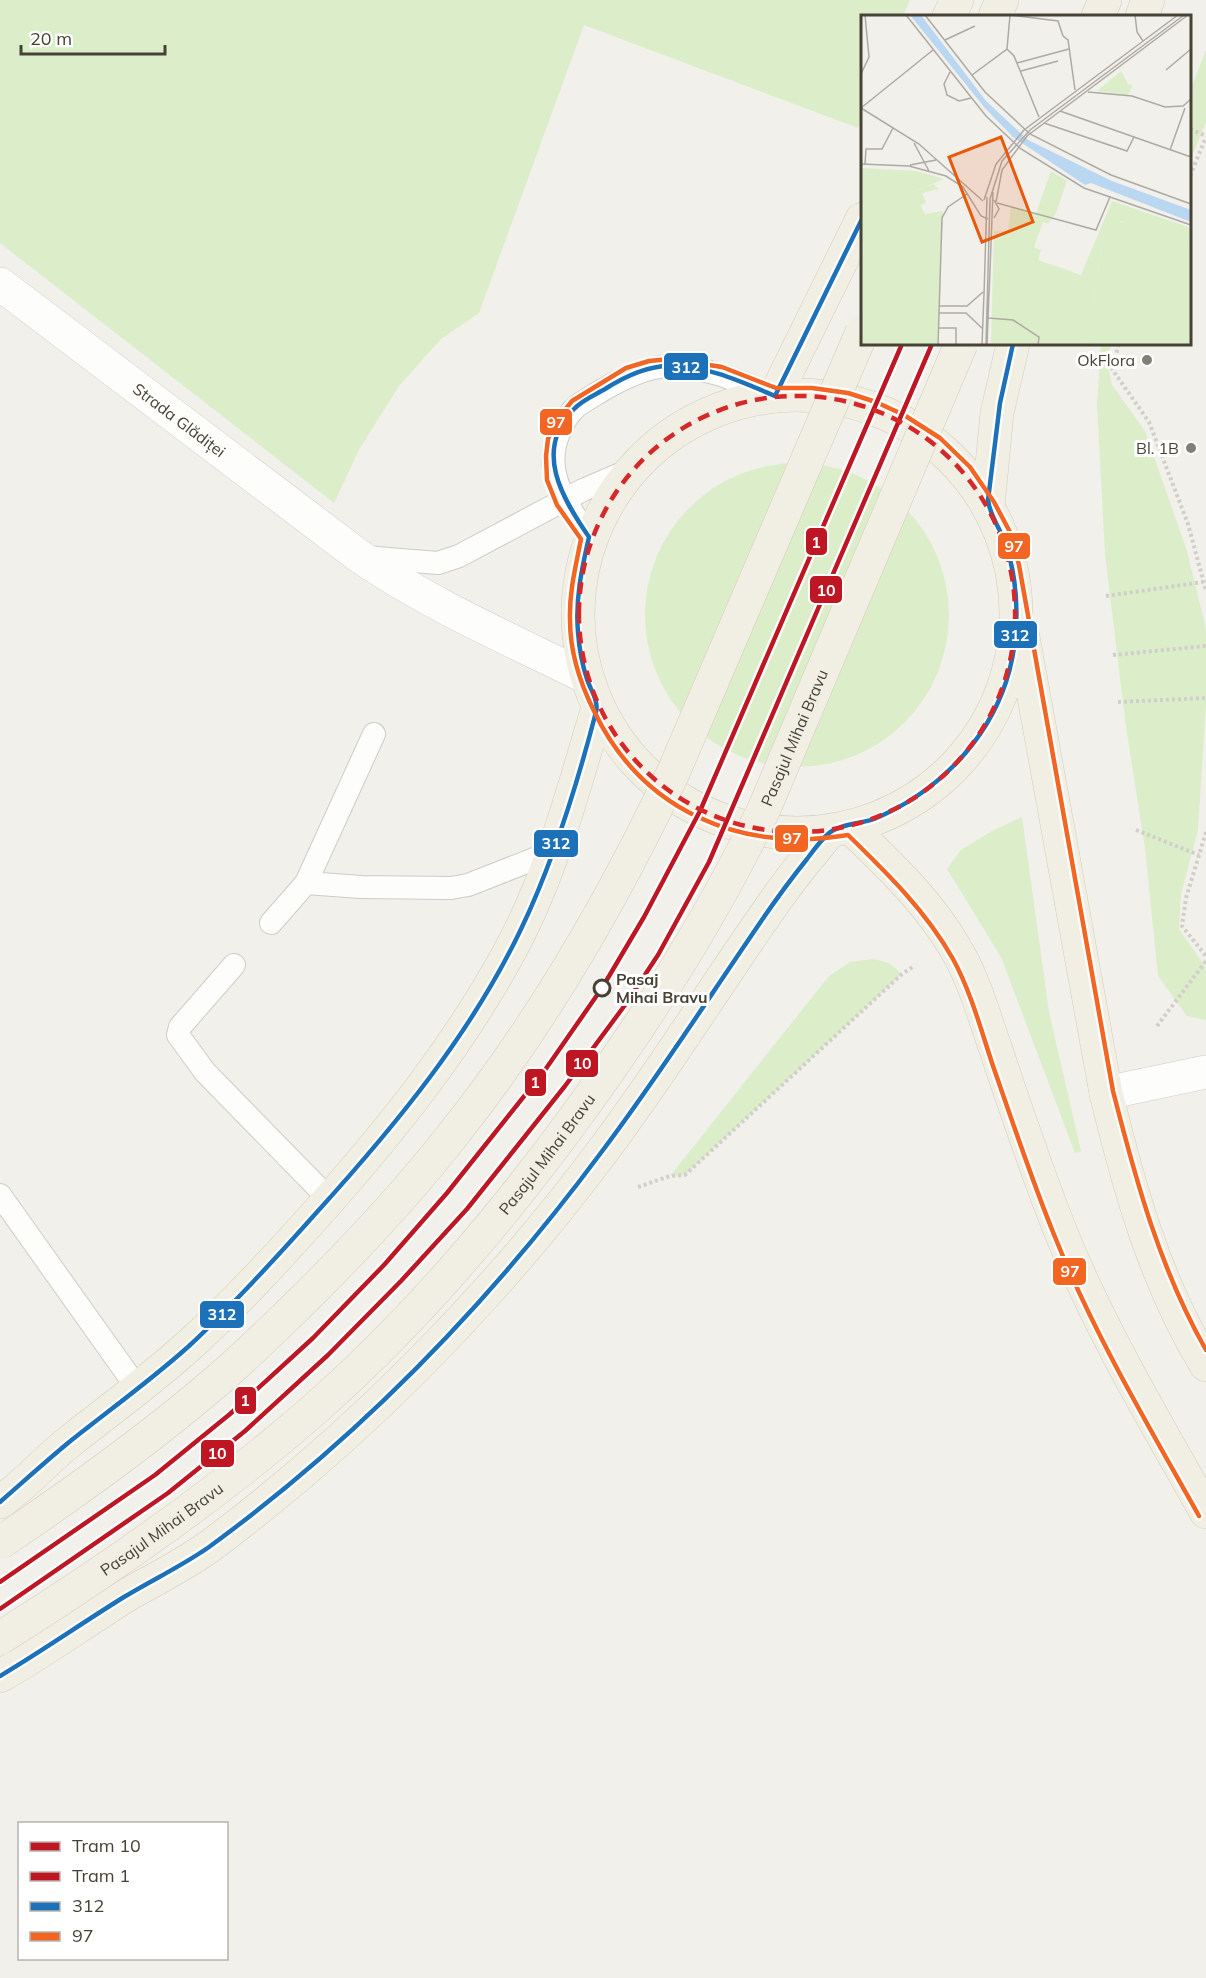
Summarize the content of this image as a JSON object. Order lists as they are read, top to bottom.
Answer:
{
  "streets": {
    "main road": ["Pasajul Mihai Bravu"],
    "street": ["Strada Glădiței"]
  },
  "places": ["OkFlora", "Bl. 1B", "Pasaj Mihai Bravu"],
  "lines": [
    "transit line 312",
    "tram line 10",
    "tram line 1",
    "transit line 97"
  ],
  "legend": [
    "Tram 10",
    "Tram 1",
    "312",
    "97"
  ],
  "scale_bar": "20 m"
}
